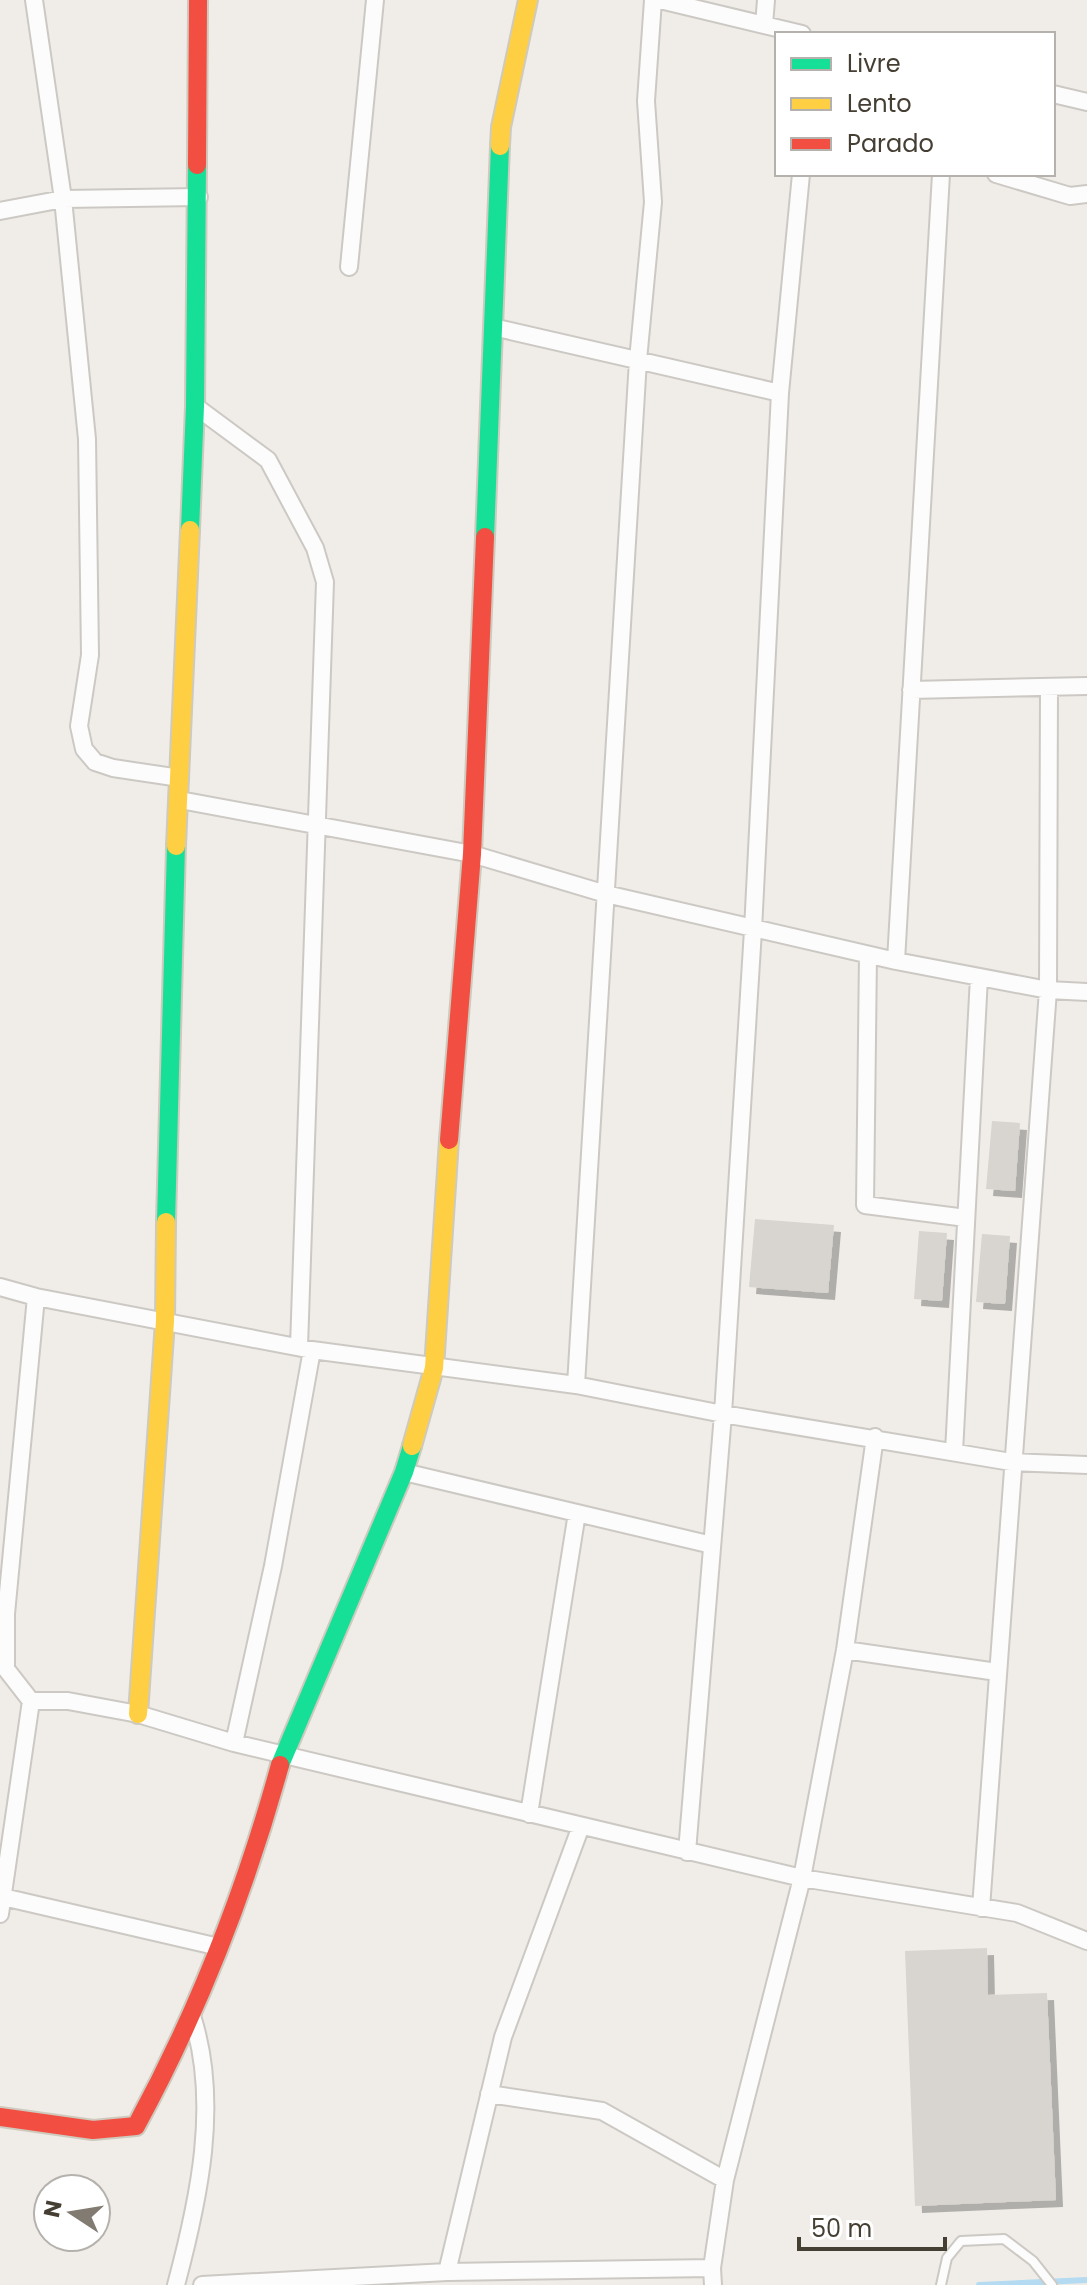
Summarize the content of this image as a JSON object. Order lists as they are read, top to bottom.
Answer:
{
  "legend": ["Livre", "Lento", "Parado"],
  "scale_bar": "50 m",
  "north": "left"
}
